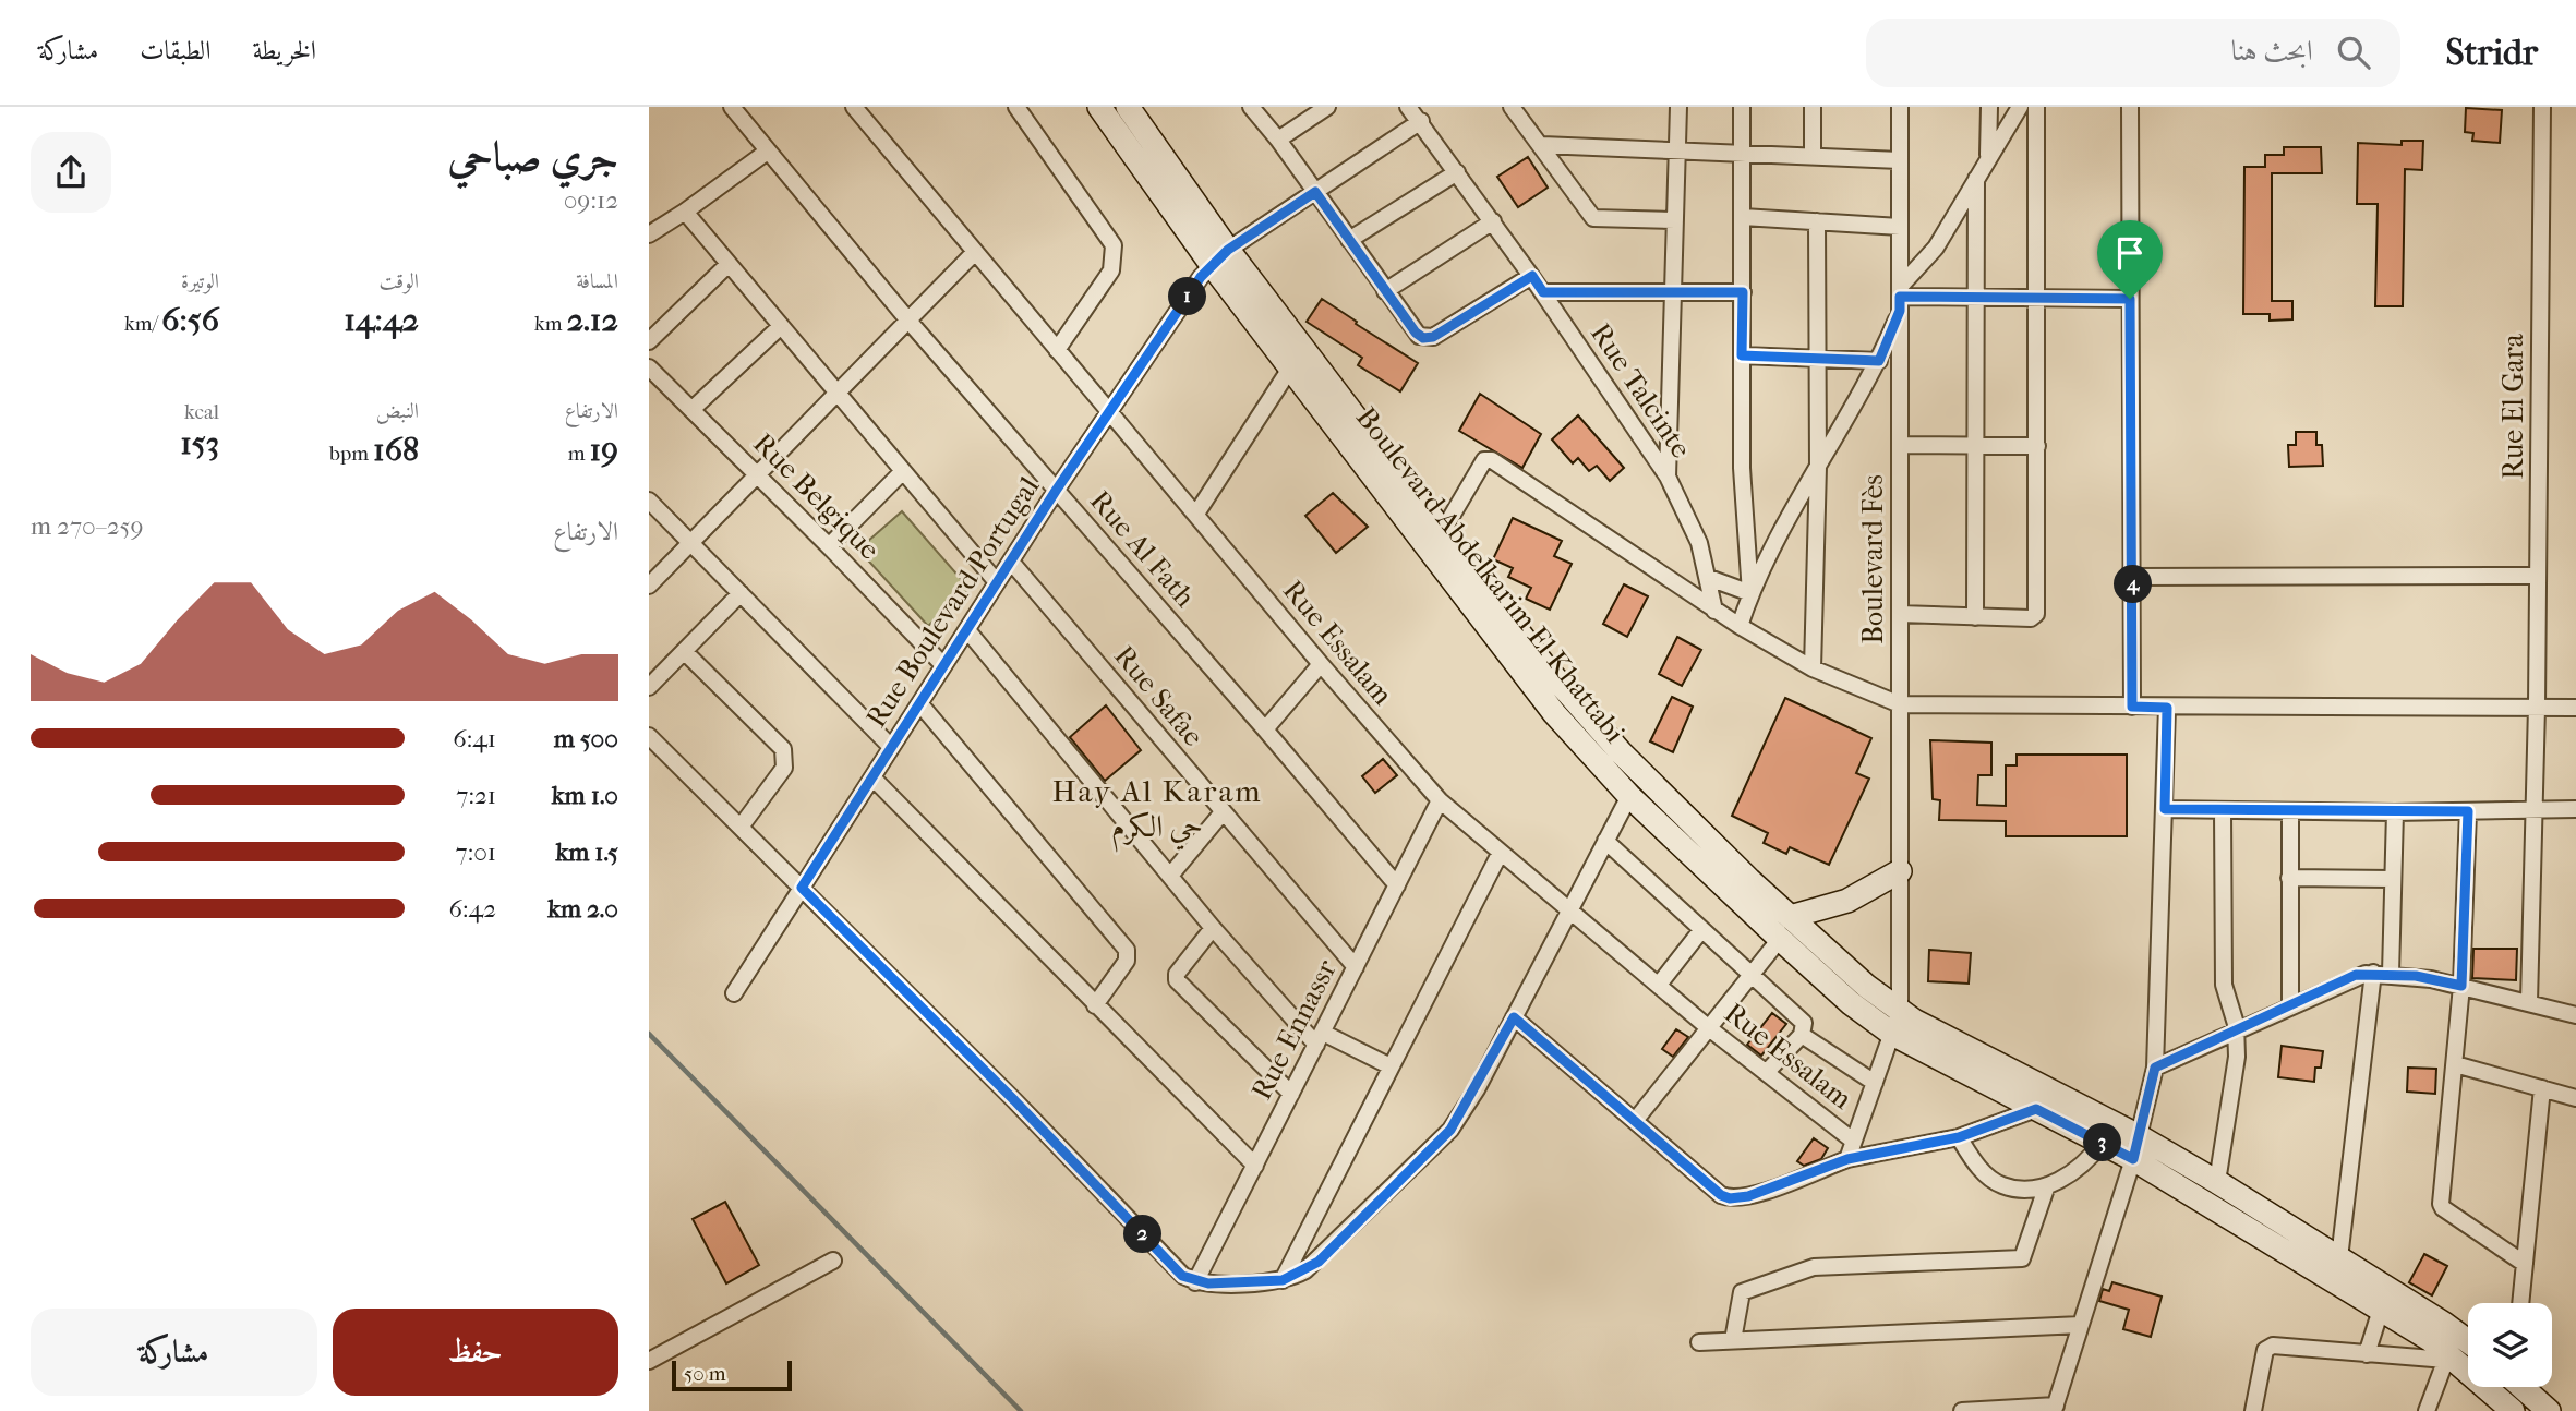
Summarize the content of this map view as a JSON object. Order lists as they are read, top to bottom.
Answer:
{
  "streets": {
    "street": [
      "Rue Talcinte",
      "Rue El Gara",
      "Rue Belgique",
      "Rue Al Fath",
      "Boulevard Fès",
      "Boulevard Abdelkarim El Khattabi",
      "Rue Boulevard Portugal",
      "Rue Essalam",
      "Rue Safae",
      "Rue Ennassr"
    ]
  },
  "crossings": [
    ["Rue Belgique", "Rue Boulevard Portugal"],
    ["Rue Al Fath", "Rue Boulevard Portugal"],
    ["Rue Al Fath", "Rue Ennassr"],
    ["Boulevard Fès", "Boulevard Abdelkarim El Khattabi"],
    ["Boulevard Fès", "Rue Essalam"],
    ["Boulevard Abdelkarim El Khattabi", "Rue Boulevard Portugal"],
    ["Rue Boulevard Portugal", "Rue Essalam"],
    ["Rue Boulevard Portugal", "Rue Safae"],
    ["Rue Essalam", "Rue Ennassr"],
    ["Rue Safae", "Rue Ennassr"]
  ],
  "districts": ["Hay Al Karam حي الكرم"],
  "scale_bar": "50 m",
  "page": {
    "header": "Stridr",
    "search": "ابحث هنا",
    "nav": ["الخريطة", "الطبقات", "مشاركة"],
    "heading": ["جري صباحي", "09:12"],
    "stats": [
      ["المسافة", "2.12 km"],
      ["الوقت", "14:42"],
      ["الوتيرة", "6:56 /km"],
      ["الارتفاع", "19 m"],
      ["النبض", "168 bpm"],
      ["kcal", "153"]
    ],
    "pins": [
      "1",
      "4",
      "3",
      "2"
    ],
    "chart": ["الارتفاع", "259–270 m"],
    "list": [
      {
        "name": "500 m",
        "note": "6:41"
      },
      {
        "name": "1.0 km",
        "note": "7:21"
      },
      {
        "name": "1.5 km",
        "note": "7:01"
      },
      {
        "name": "2.0 km",
        "note": "6:42"
      }
    ],
    "buttons": ["حفظ", "مشاركة"],
    "scale": "50 m"
  }
}
